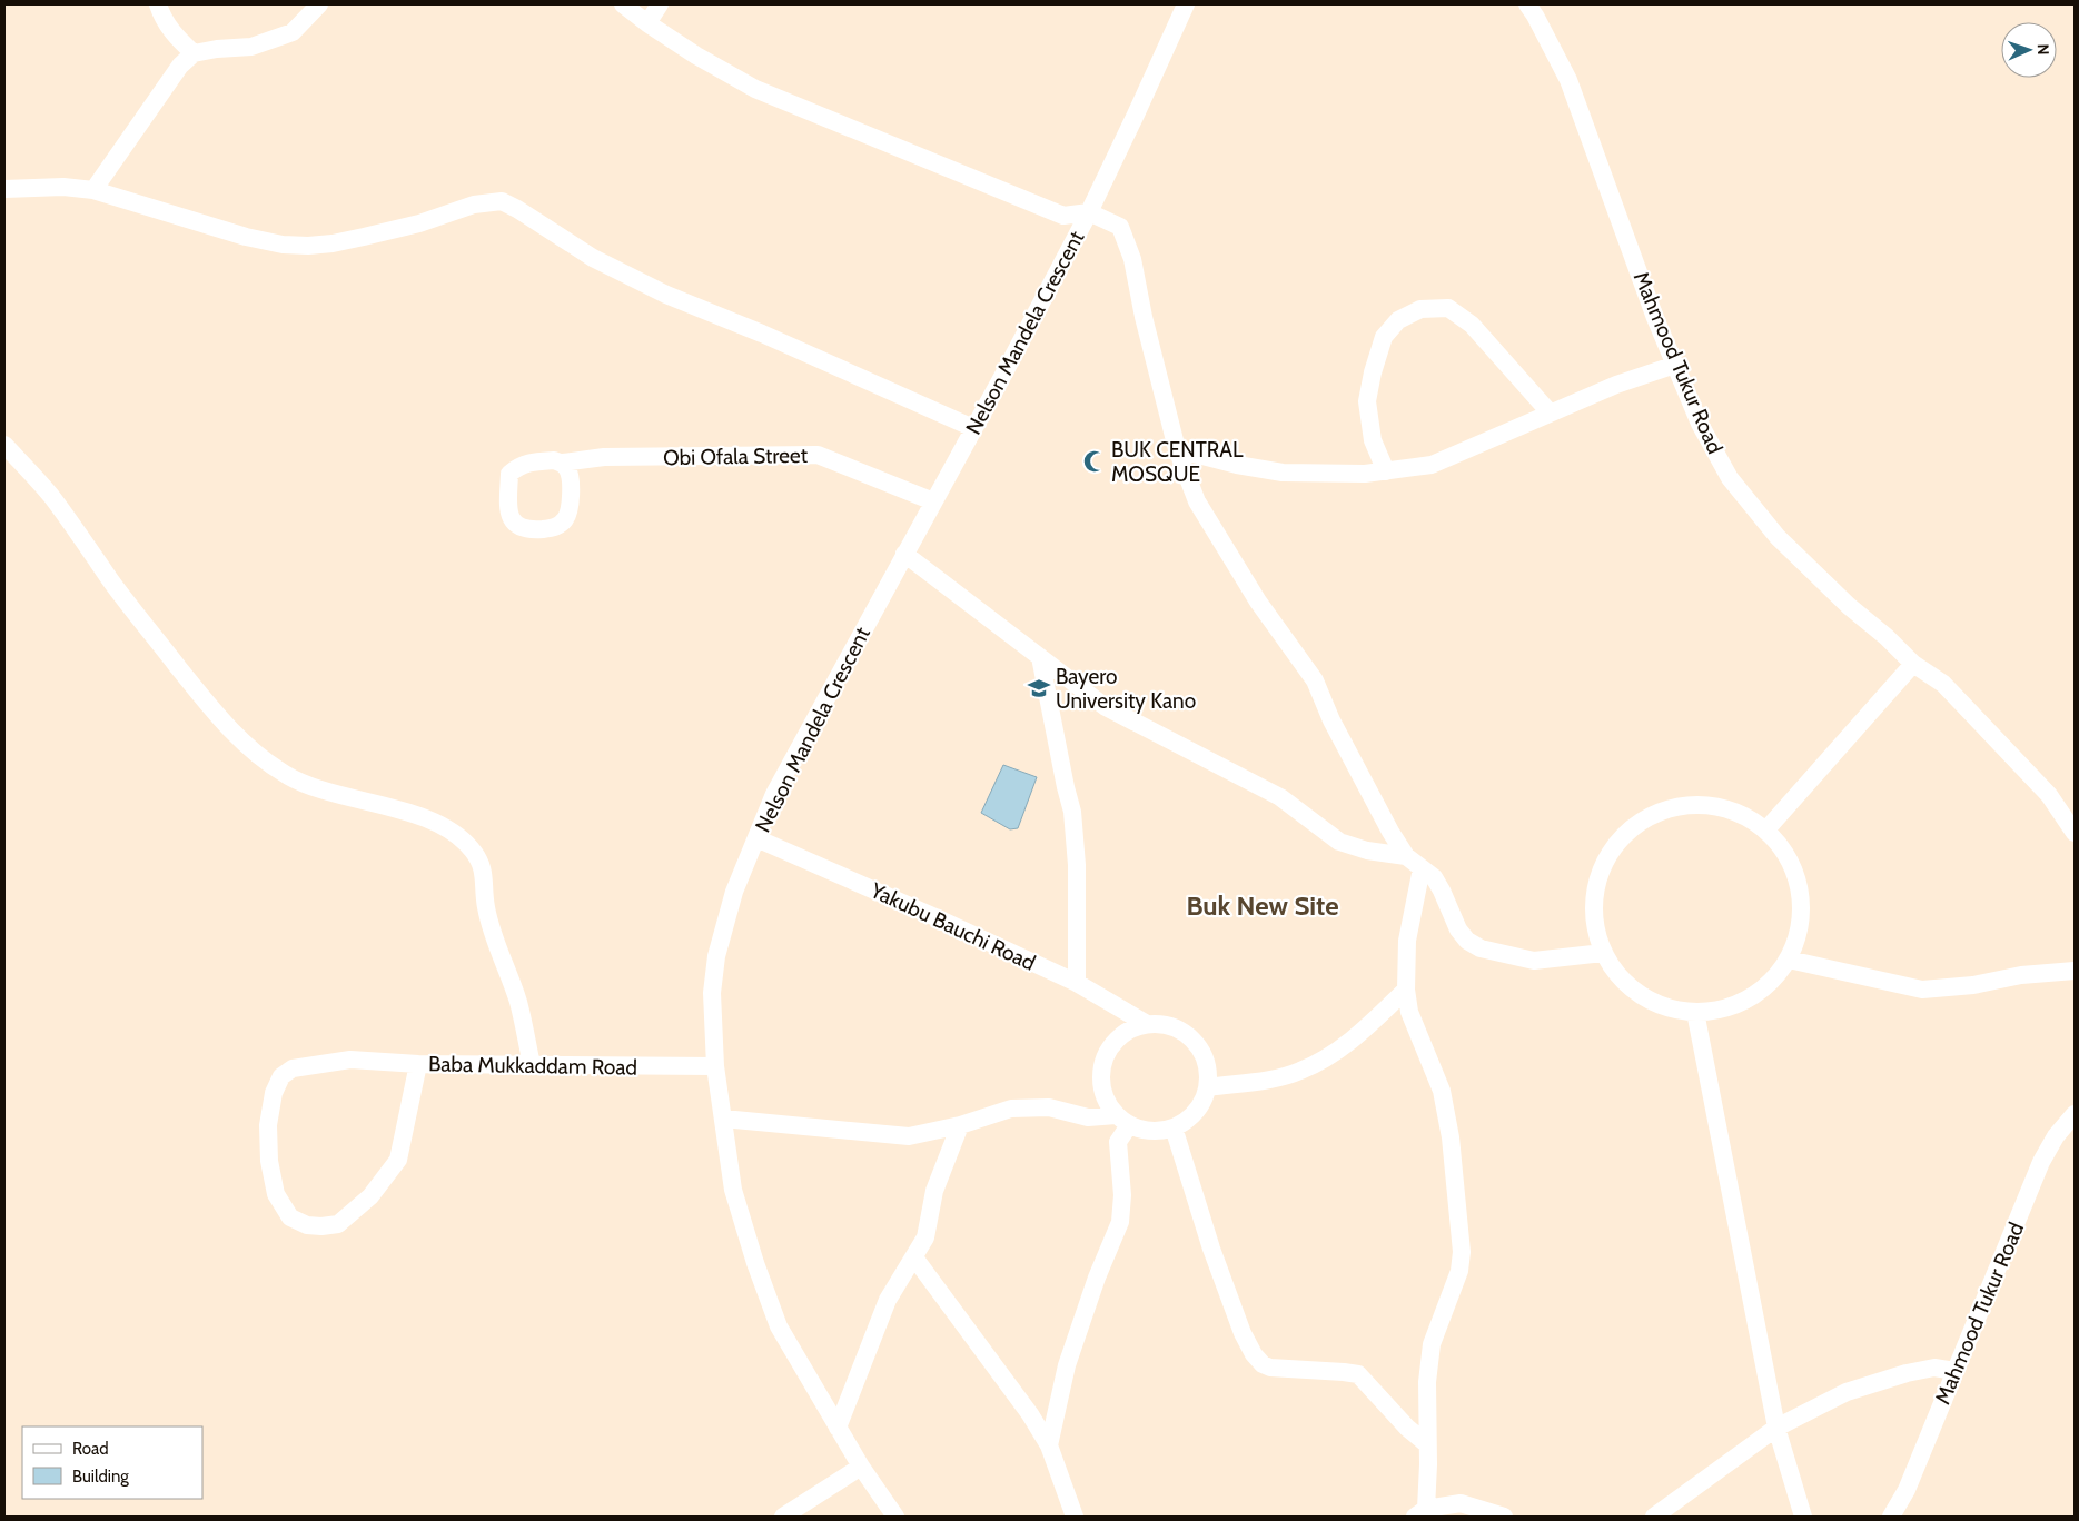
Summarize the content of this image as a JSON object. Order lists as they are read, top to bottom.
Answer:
{
  "streets": {
    "street": [
      "Nelson Mandela Crescent",
      "Mahmood Tukur Road",
      "Obi Ofala Street",
      "Yakubu Bauchi Road",
      "Baba Mukkaddam Road"
    ]
  },
  "crossings": [
    ["Nelson Mandela Crescent", "Obi Ofala Street"],
    ["Nelson Mandela Crescent", "Yakubu Bauchi Road"],
    ["Nelson Mandela Crescent", "Baba Mukkaddam Road"]
  ],
  "districts": ["Buk New Site"],
  "places": {
    "mosque": ["BUK CENTRAL MOSQUE"],
    "school or university": ["Bayero University Kano"]
  },
  "legend": ["Road", "Building"],
  "north": "right"
}
